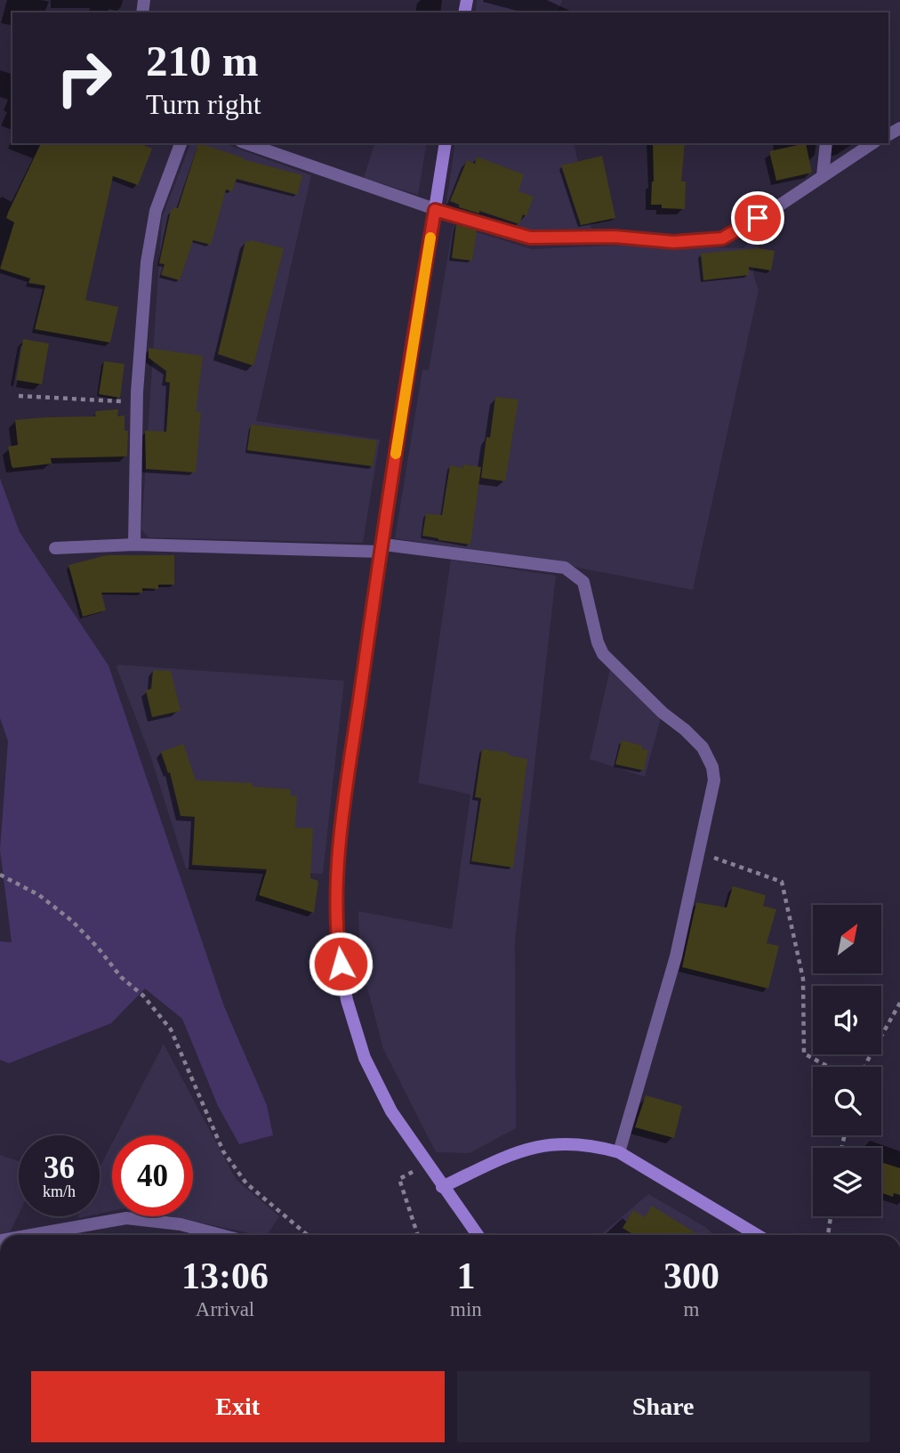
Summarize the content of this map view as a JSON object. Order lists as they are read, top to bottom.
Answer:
{
  "north": "top right",
  "page": {
    "turn": ["210 m", "Turn right"],
    "speed": "36 km/h",
    "limit": "40",
    "eta": [
      "13:06",
      "Arrival",
      "1",
      "min",
      "300",
      "m"
    ],
    "buttons": ["Exit", "Share"]
  }
}
